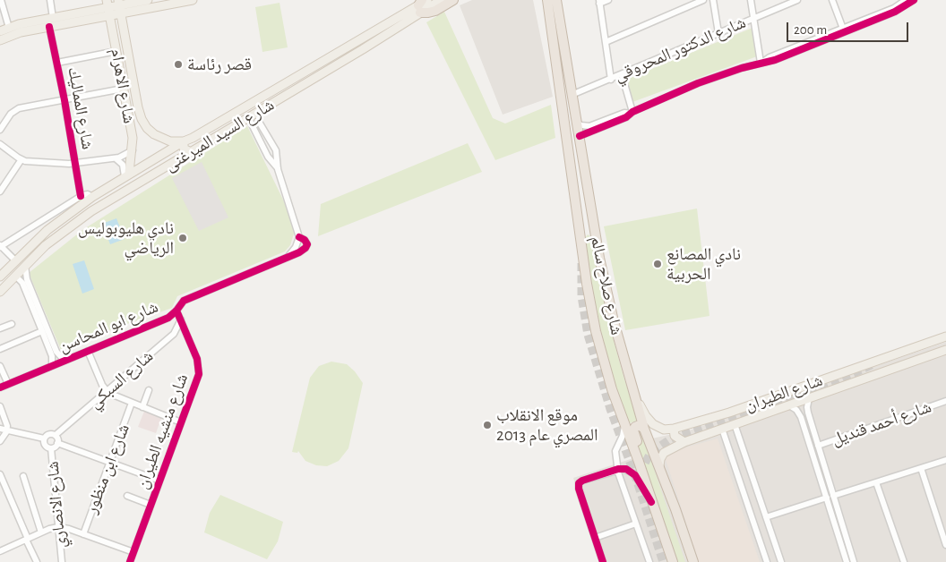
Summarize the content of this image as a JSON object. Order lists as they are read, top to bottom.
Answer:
{
  "streets": {
    "highway": ["شارع السيد الميرغنى", "شارع صلاح سالم"],
    "main road": ["شارع الاهرام", "شارع الطيران"],
    "street": [
      "شارع الدكتور المحروقي",
      "شارع المماليك",
      "شارع ابو المحاسن",
      "شارع السبكي",
      "شارع أحمد قنديل",
      "شارع منشيه الطيران",
      "شارع ابن منظور",
      "شارع الانصاري"
    ]
  },
  "crossings": [
    ["شارع الدكتور المحروقي", "شارع صلاح سالم"],
    ["شارع الاهرام", "شارع السيد الميرغنى"],
    ["شارع صلاح سالم", "شارع الطيران"],
    ["شارع ابو المحاسن", "شارع منشيه الطيران"],
    ["شارع السبكي", "شارع منشيه الطيران"],
    ["شارع السبكي", "شارع الانصاري"]
  ],
  "places": [
    "قصر رئاسة",
    "نادي هليوبوليس الرياضي",
    "نادي المصانع الحربية",
    "موقع الانقلاب المصري عام 2013"
  ],
  "scale_bar": "200 m"
}
